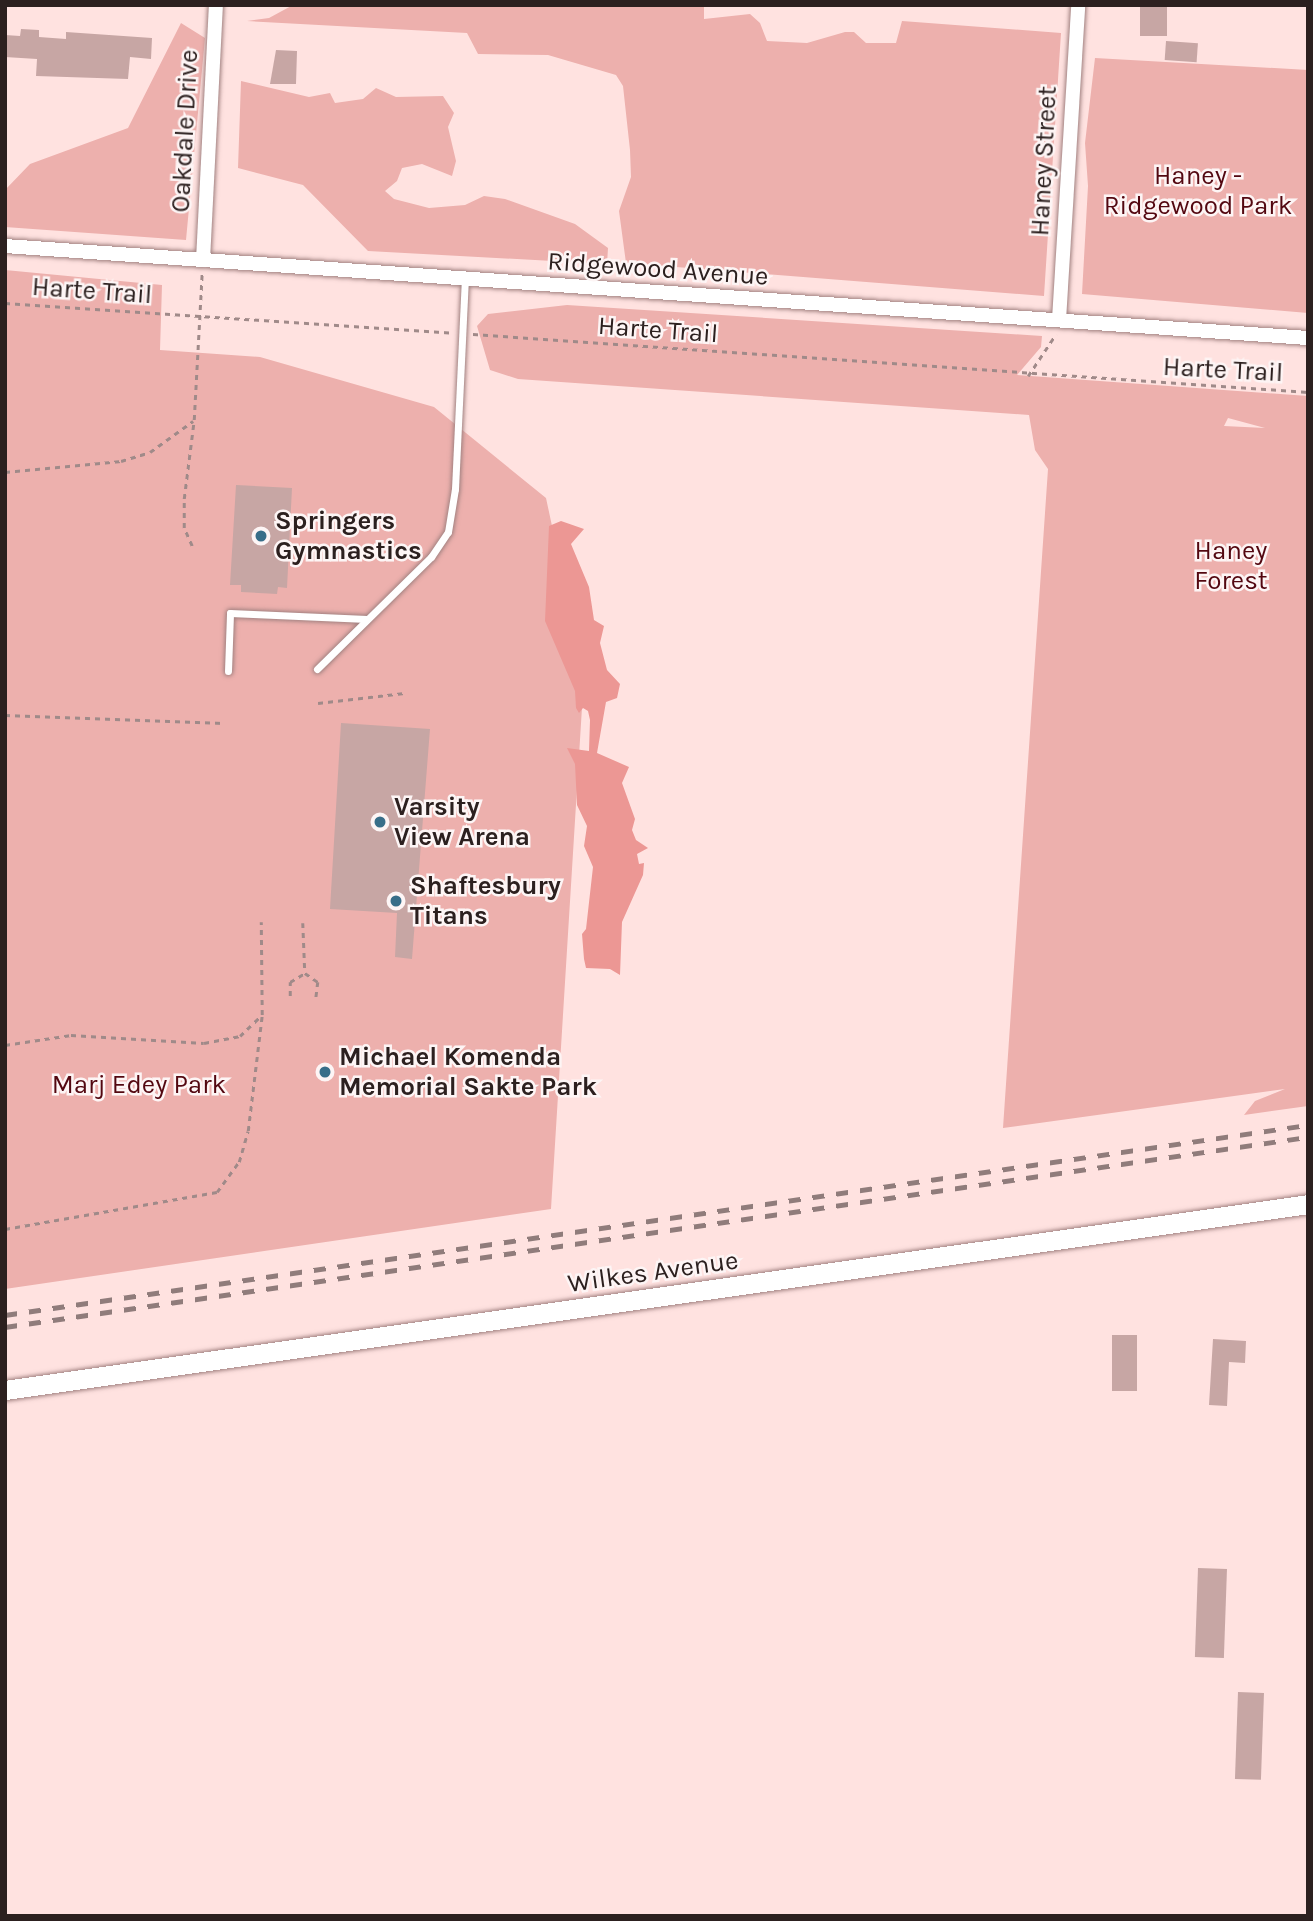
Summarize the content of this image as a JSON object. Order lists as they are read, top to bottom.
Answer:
{
  "streets": {
    "main road": ["Wilkes Avenue"],
    "street": ["Oakdale Drive", "Haney Street", "Ridgewood Avenue"],
    "path": ["Harte Trail"]
  },
  "crossings": [
    ["Oakdale Drive", "Ridgewood Avenue"],
    ["Haney Street", "Ridgewood Avenue"]
  ],
  "parks": ["Haney - Ridgewood Park", "Haney Forest", "Marj Edey Park"],
  "places": [
    "Springers Gymnastics",
    "Varsity View Arena",
    "Shaftesbury Titans",
    "Michael Komenda Memorial Sakte Park"
  ]
}
